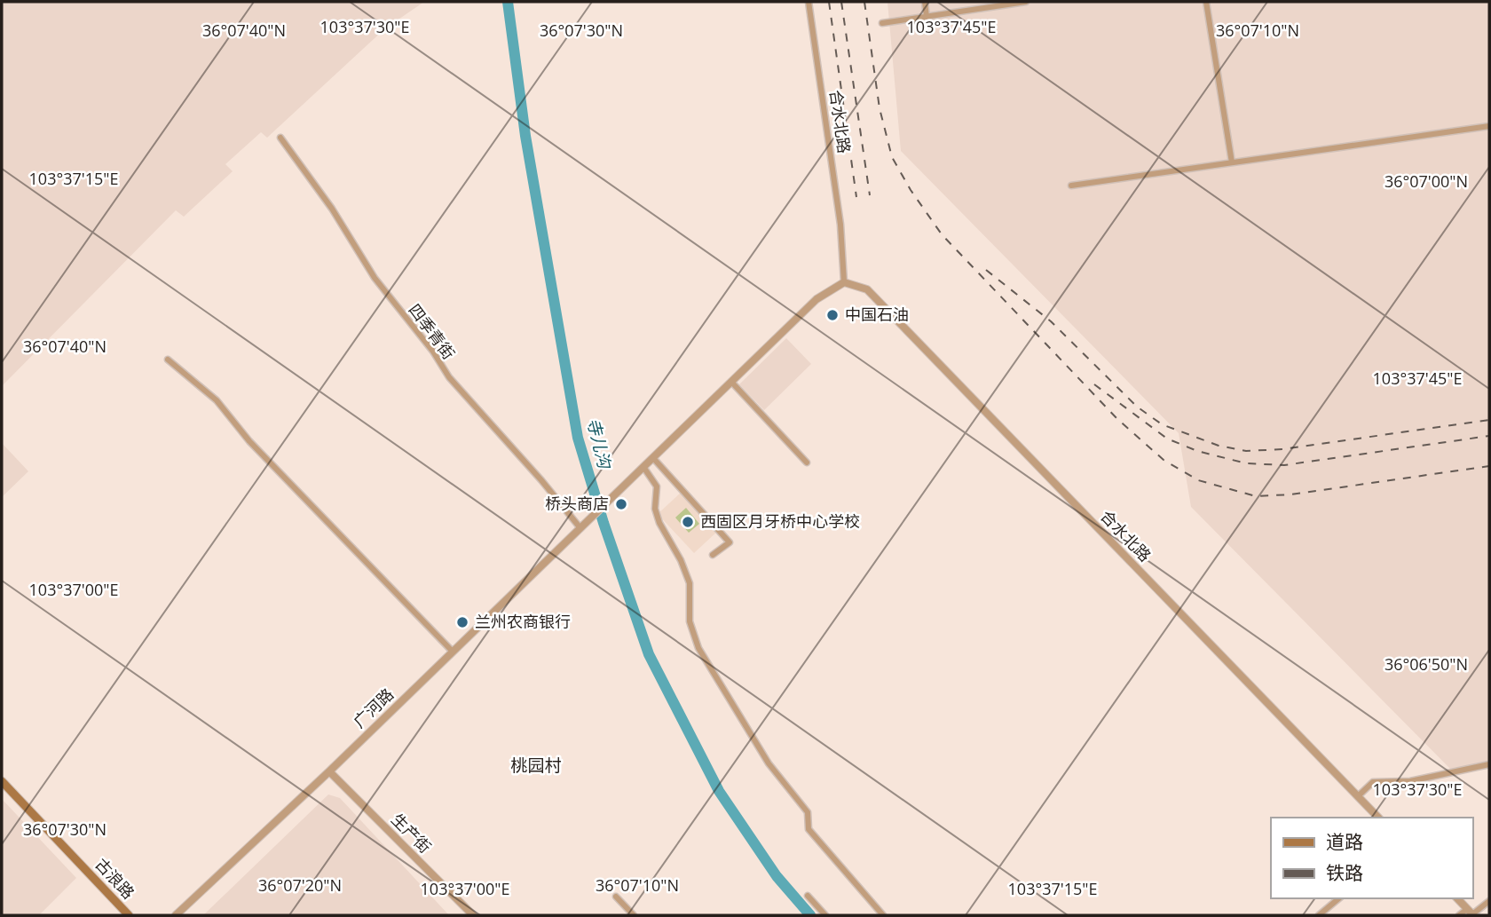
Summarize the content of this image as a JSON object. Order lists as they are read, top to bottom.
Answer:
{
  "streets": {
    "main road": ["古浪路"],
    "street": [
      "合水北路",
      "四季青街",
      "广河路",
      "生产街"
    ]
  },
  "crossings": [
    ["四季青街", "广河路"],
    ["广河路", "生产街"]
  ],
  "districts": ["桃园村"],
  "water": ["寺儿沟"],
  "places": [
    "中国石油",
    "桥头商店",
    "西固区月牙桥中心学校",
    "兰州农商银行"
  ],
  "legend": ["道路", "铁路"],
  "coordinates": [
    "103°37'30\"E",
    "103°37'45\"E",
    "36°07'40\"N",
    "36°07'30\"N",
    "36°07'10\"N",
    "103°37'15\"E",
    "36°07'00\"N",
    "103°37'00\"E",
    "36°06'50\"N",
    "36°07'20\"N"
  ]
}
